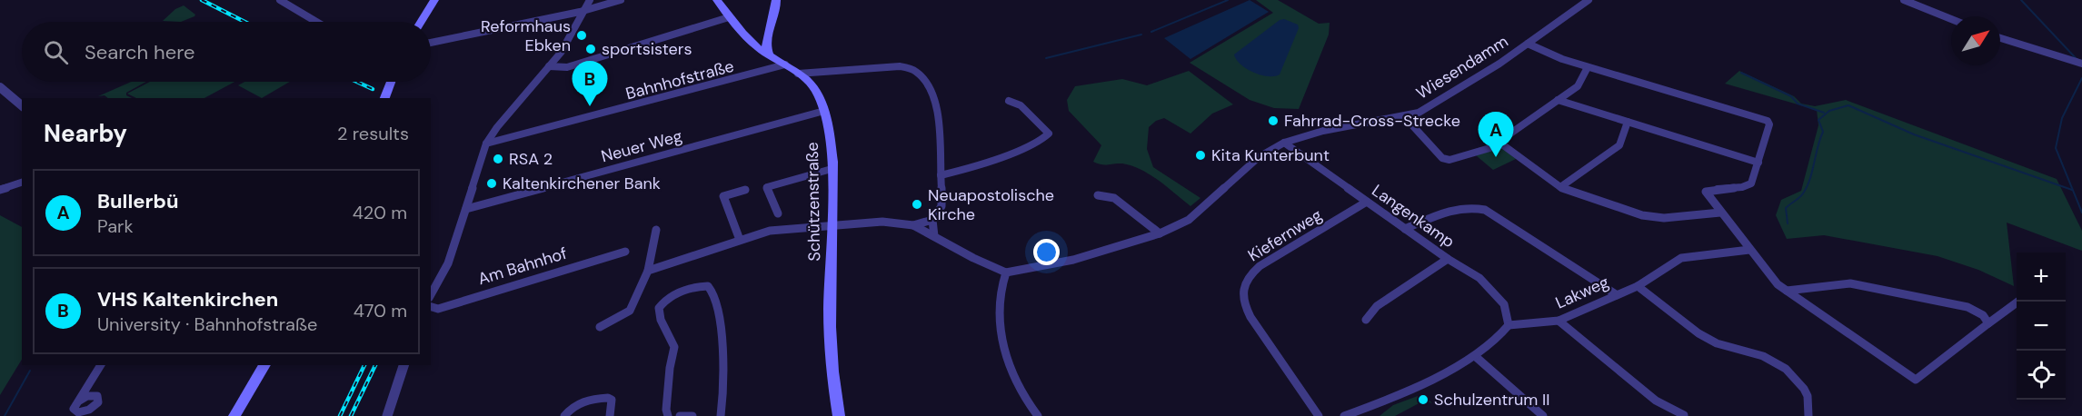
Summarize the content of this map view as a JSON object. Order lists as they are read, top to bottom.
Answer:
{
  "streets": {
    "main road": ["Schützenstraße"],
    "street": [
      "Wiesendamm",
      "Bahnhofstraße",
      "Neuer Weg",
      "Langenkamp",
      "Kiefernweg",
      "Am Bahnhof",
      "Lakweg"
    ]
  },
  "crossings": [
    ["Wiesendamm", "Langenkamp"],
    ["Bahnhofstraße", "Schützenstraße"],
    ["Neuer Weg", "Schützenstraße"],
    ["Langenkamp", "Kiefernweg"],
    ["Langenkamp", "Lakweg"]
  ],
  "places": [
    "Reformhaus Ebken",
    "sportsisters",
    "Fahrrad-Cross-Strecke",
    "Kita Kunterbunt",
    "RSA 2",
    "Kaltenkirchener Bank",
    "Neuapostolische Kirche",
    "Schulzentrum II"
  ],
  "north": "top right",
  "page": {
    "search": "Search here",
    "pins": ["B", "A"],
    "heading": ["Nearby", "2 results"],
    "list": [
      {
        "mark": "A",
        "name": "Bullerbü",
        "note": "Park",
        "value": "420 m"
      },
      {
        "mark": "B",
        "name": "VHS Kaltenkirchen",
        "note": "University · Bahnhofstraße",
        "value": "470 m"
      }
    ],
    "map_buttons": ["+", "−"]
  }
}
